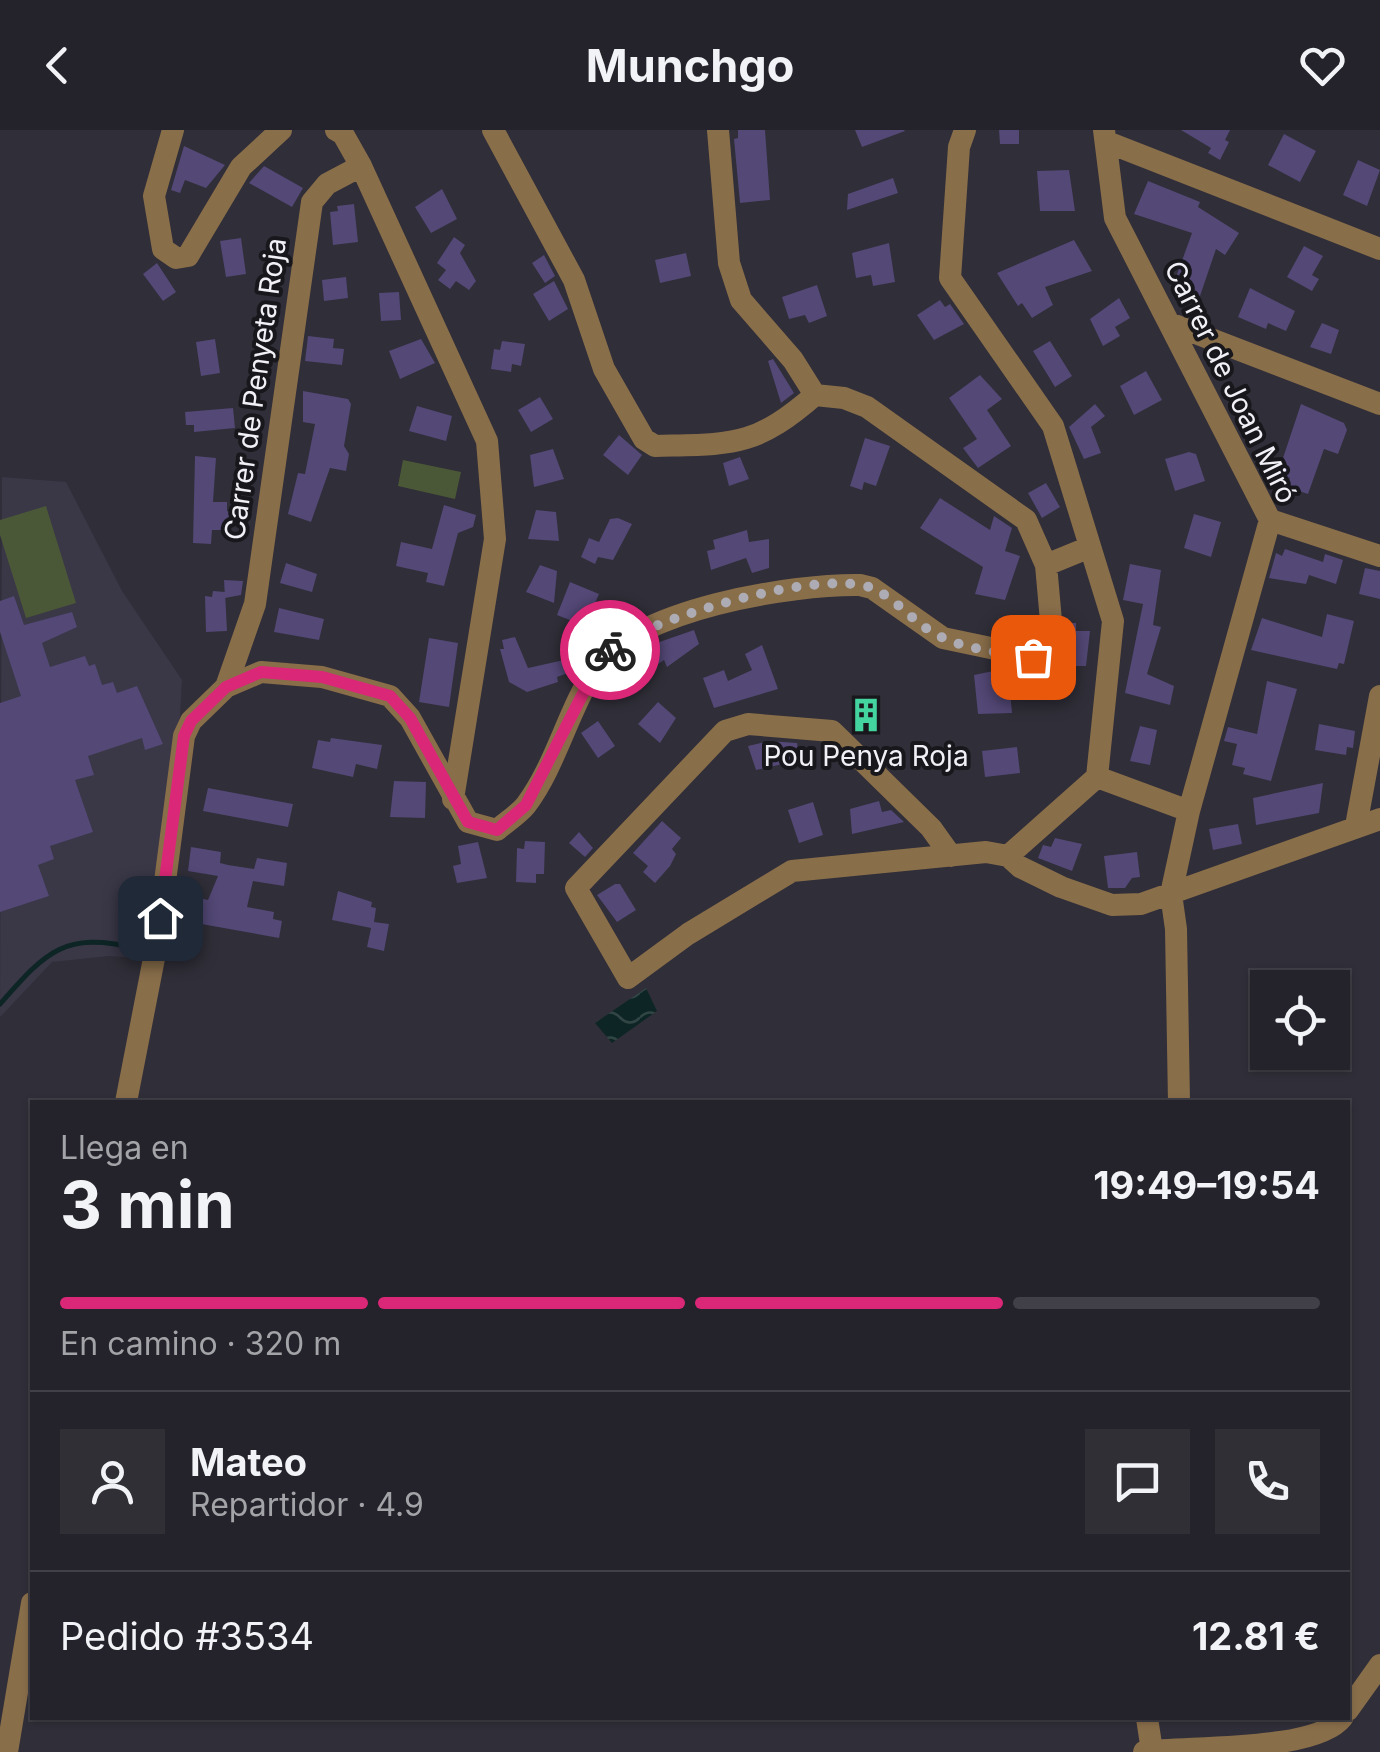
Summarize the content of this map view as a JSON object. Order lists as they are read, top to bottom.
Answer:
{
  "streets": {
    "street": ["Carrer de Joan Miró", "Carrer de Penyeta Roja"]
  },
  "places": {
    "building": ["Pou Penya Roja"]
  },
  "page": {
    "header": "Munchgo",
    "heading": ["3 min", "Llega en", "19:49–19:54"],
    "panel": [
      "Mateo",
      "Repartidor · 4.9",
      "Pedido #3534",
      "12.81 €"
    ],
    "bar": "En camino · 320 m"
  }
}
